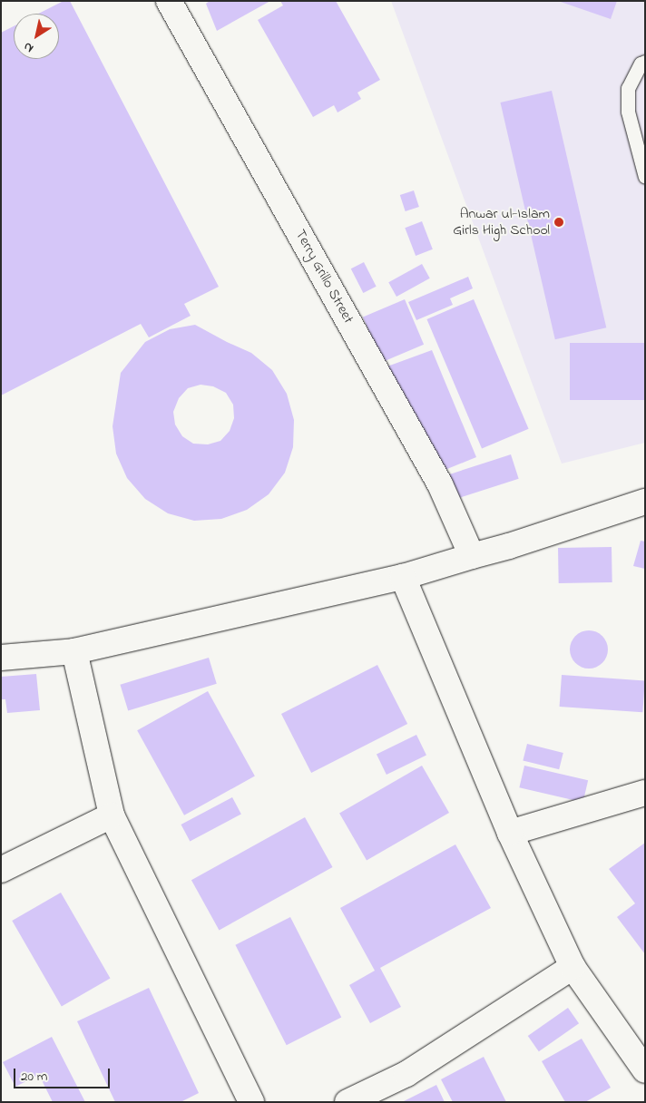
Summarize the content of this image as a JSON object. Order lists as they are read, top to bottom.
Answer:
{
  "streets": {
    "street": ["Terry Grillo Street"]
  },
  "places": ["Anwar ul-Islam Girls High School"],
  "scale_bar": "20 m",
  "north": "bottom left"
}
